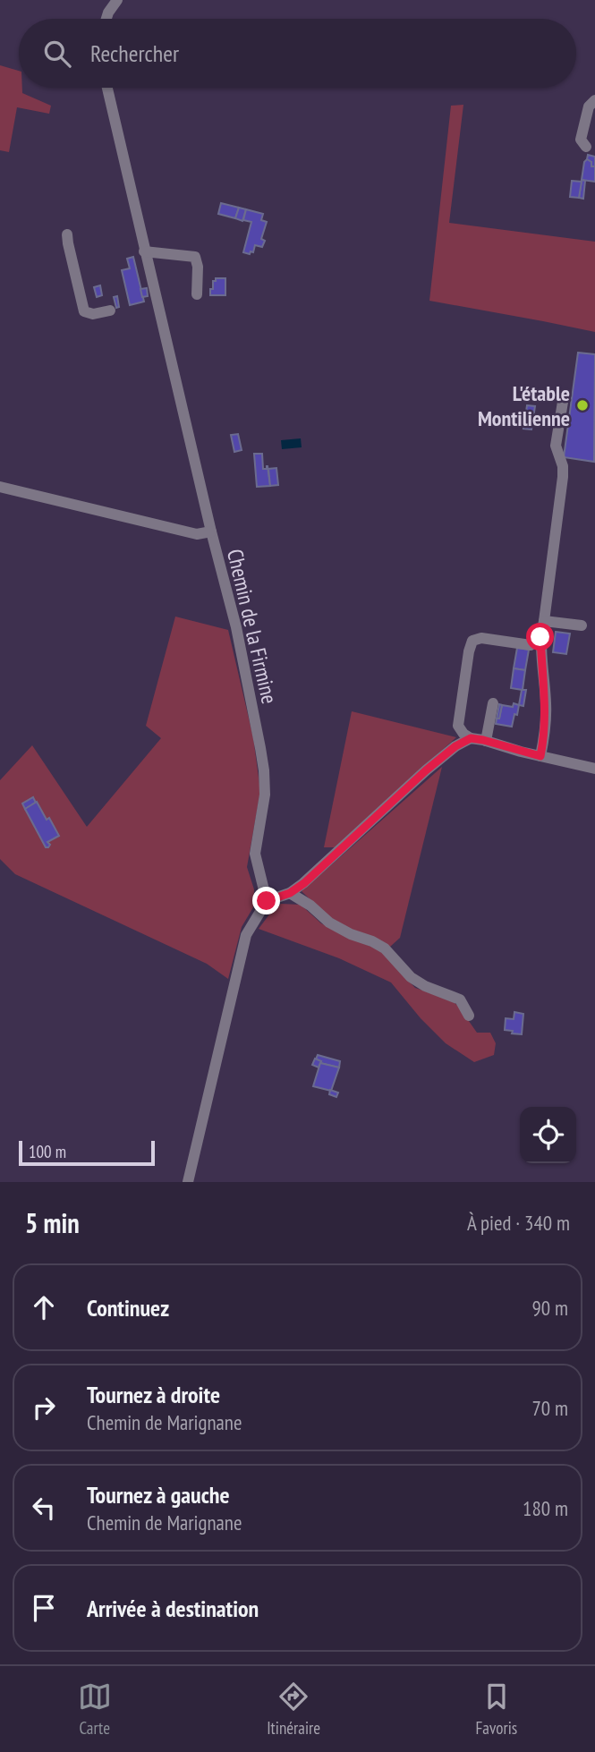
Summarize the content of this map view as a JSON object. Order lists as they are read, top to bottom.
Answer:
{
  "streets": {
    "street": ["Chemin de la Firmine"]
  },
  "places": ["L'étable Montilienne"],
  "scale_bar": "100 m",
  "page": {
    "search": "Rechercher",
    "scale": "100 m",
    "heading": ["5 min", "À pied · 340 m"],
    "list": [
      ["Continuez", "90 m"],
      ["Tournez à droite", "Chemin de Marignane", "70 m"],
      ["Tournez à gauche", "Chemin de Marignane", "180 m"],
      "Arrivée à destination"
    ],
    "nav": ["Carte", "Itinéraire", "Favoris"]
  }
}
